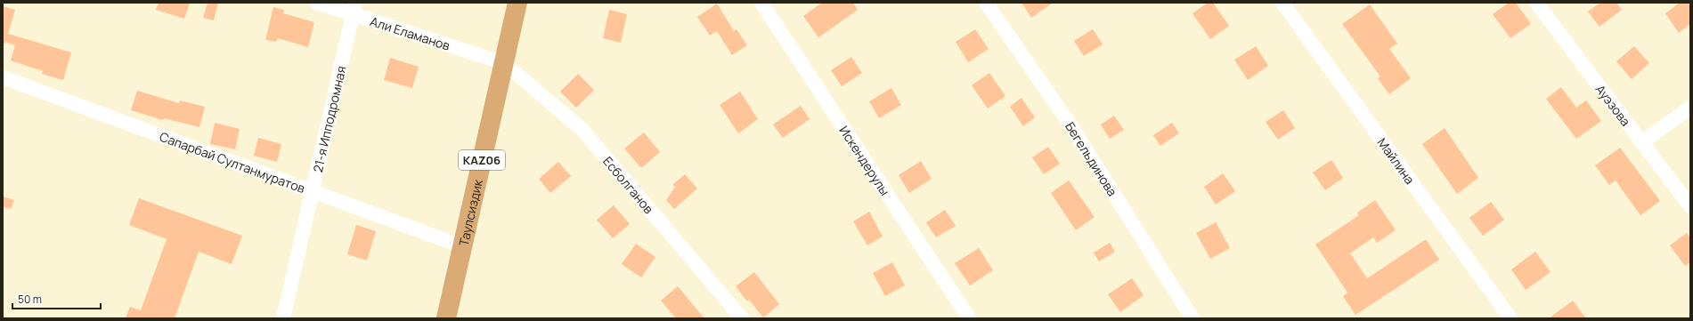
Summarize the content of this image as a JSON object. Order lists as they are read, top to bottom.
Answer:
{
  "streets": {
    "main road": ["KAZ06", "Таулсиздик"],
    "street": [
      "Али Еламанов",
      "Ауэзова",
      "21-я Ипподромная",
      "Бегельдинова",
      "Искендерулы",
      "Майлина",
      "Сапарбай Султанмуратов",
      "Есболганов"
    ]
  },
  "crossings": [
    ["Али Еламанов", "21-я Ипподромная"],
    ["Али Еламанов", "Есболганов"],
    ["Али Еламанов", "Таулсиздик"],
    ["21-я Ипподромная", "Сапарбай Султанмуратов"],
    ["Сапарбай Султанмуратов", "Таулсиздик"],
    ["Есболганов", "Таулсиздик"]
  ],
  "scale_bar": "50 m"
}
